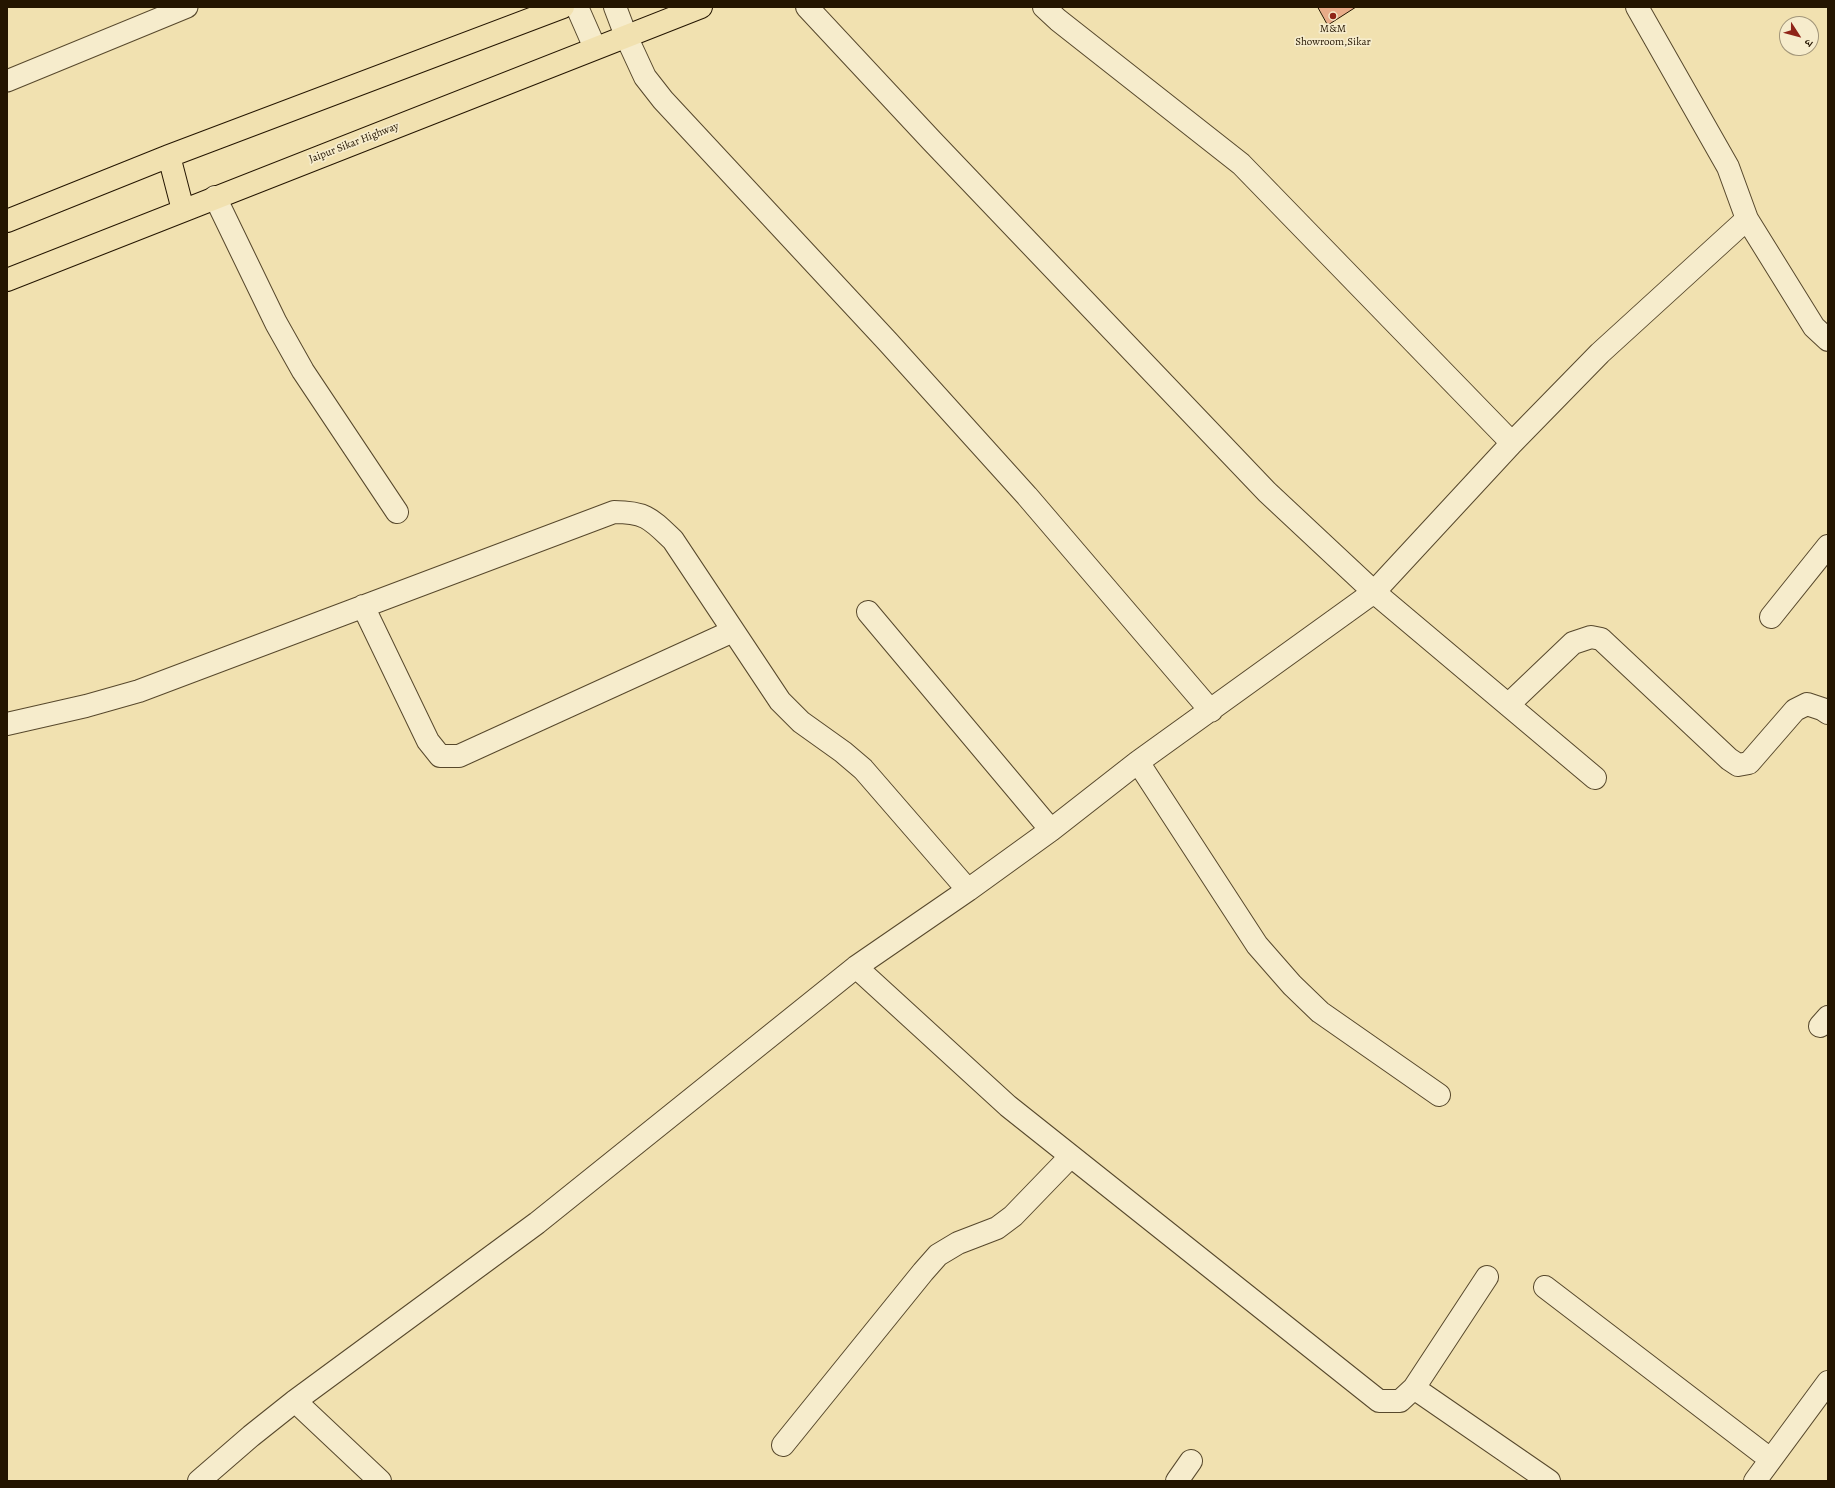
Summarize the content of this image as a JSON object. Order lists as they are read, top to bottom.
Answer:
{
  "streets": {
    "main road": ["Jaipur Sikar Highway"]
  },
  "places": ["M&M Showroom,Sikar"],
  "north": "bottom right"
}
